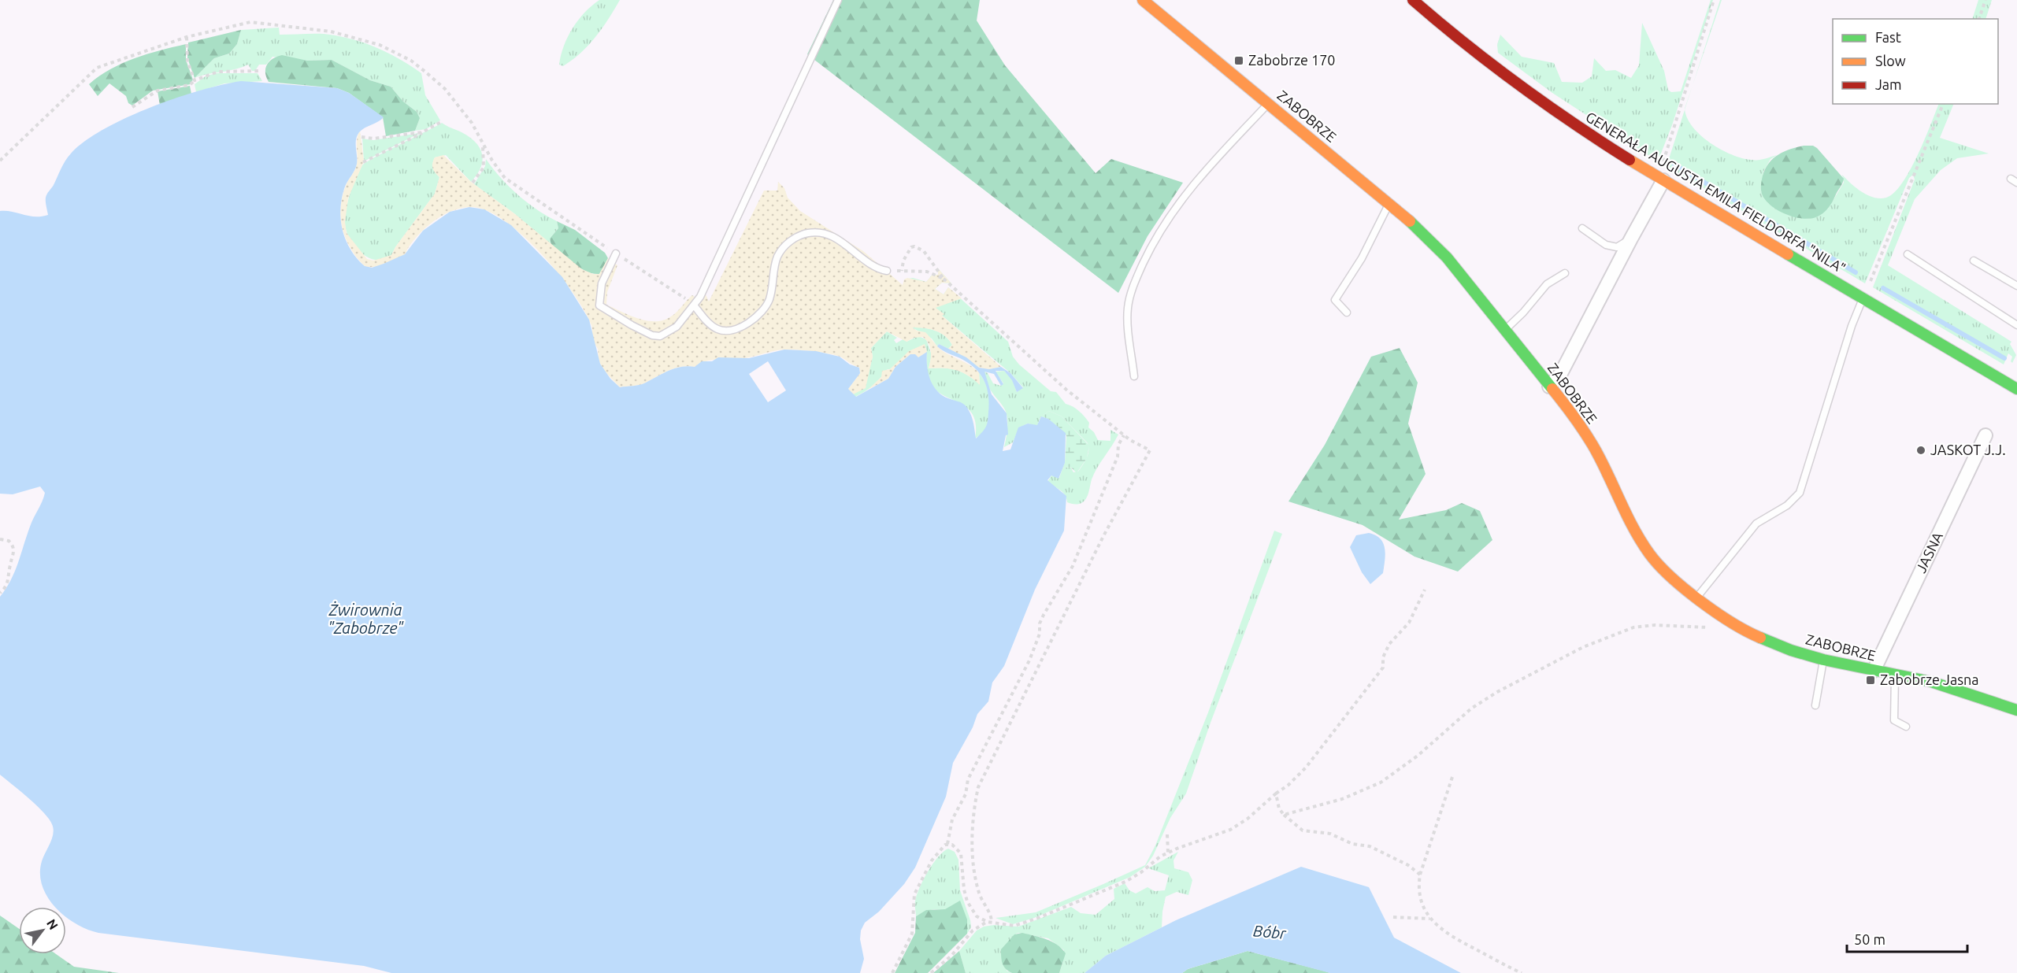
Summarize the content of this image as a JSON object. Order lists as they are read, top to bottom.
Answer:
{
  "streets": {
    "street": ["ZABOBRZE", "GENERAŁA AUGUSTA EMILA FIELDORFA \"NILA\"", "JASNA"]
  },
  "crossings": [
    ["ZABOBRZE", "JASNA"]
  ],
  "water": ["Żwirownia \"Zabobrze\"", "Bóbr"],
  "places": {
    "transit": ["Zabobrze 170", "Zabobrze Jasna"],
    "other": ["JASKOT J.J."]
  },
  "legend": ["Fast", "Slow", "Jam"],
  "scale_bar": "50 m",
  "north": "top right"
}
